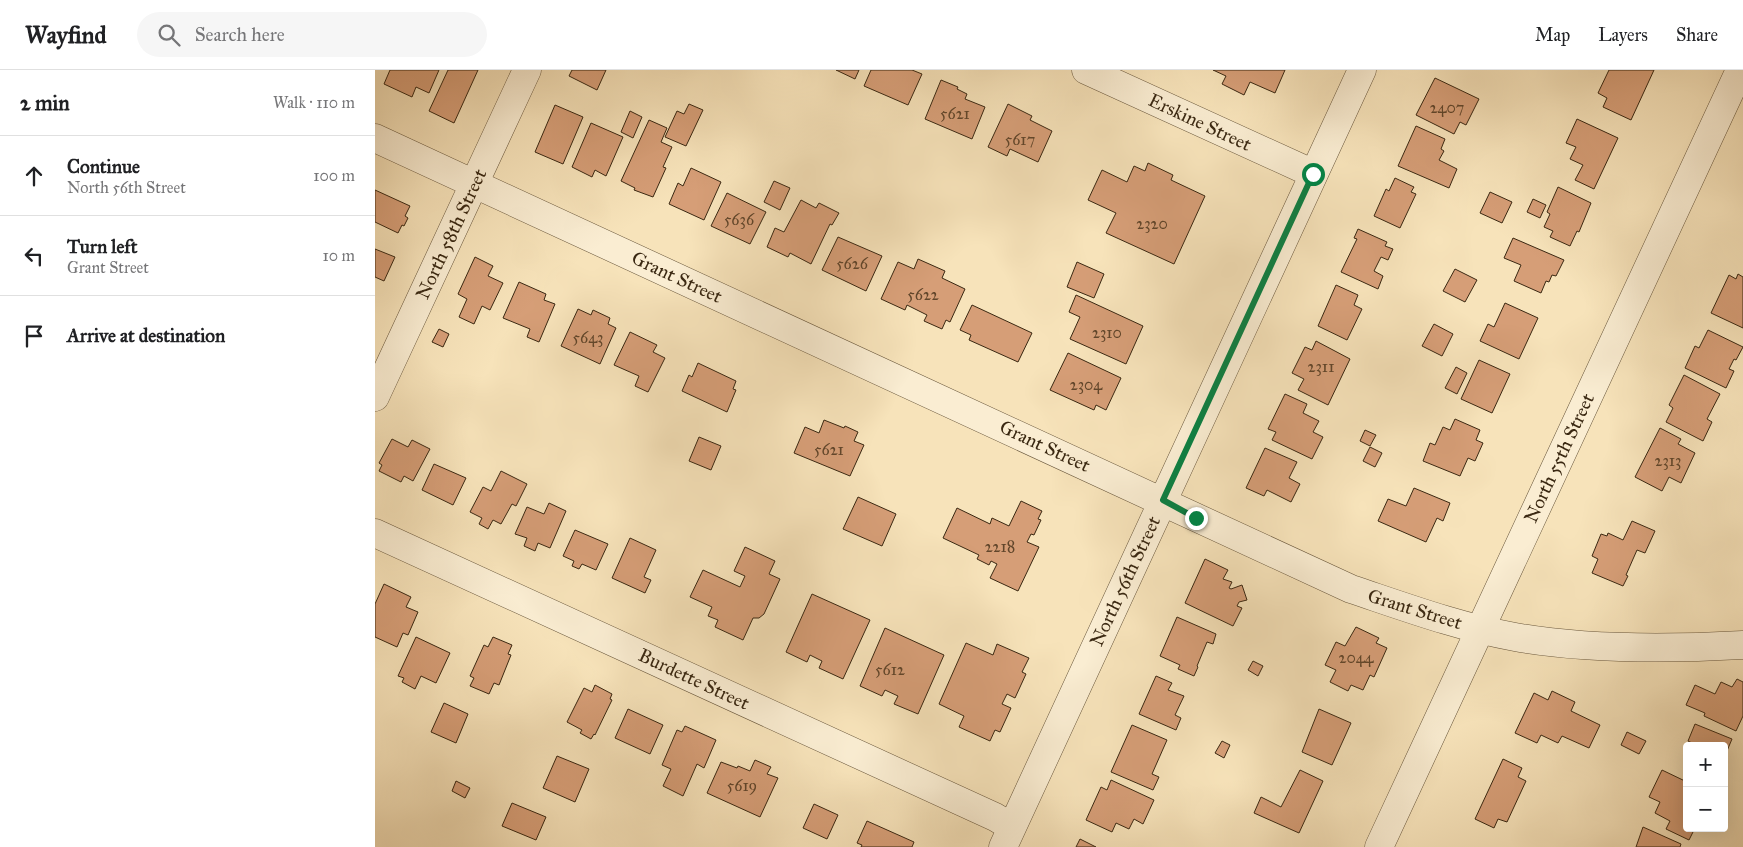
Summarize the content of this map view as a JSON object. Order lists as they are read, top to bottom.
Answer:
{
  "streets": {
    "street": [
      "Erskine Street",
      "North 58th Street",
      "Grant Street",
      "North 55th Street",
      "North 56th Street",
      "Burdette Street"
    ]
  },
  "crossings": [
    ["Erskine Street", "North 56th Street"],
    ["North 58th Street", "Grant Street"],
    ["Grant Street", "North 55th Street"],
    ["Grant Street", "North 56th Street"],
    ["North 56th Street", "Burdette Street"]
  ],
  "house_numbers": [
    "2407",
    "5621",
    "5617",
    "5636",
    "2320",
    "5626",
    "5622",
    "2310",
    "5643",
    "2311",
    "2304",
    "5621",
    "2313",
    "2218",
    "2044",
    "5612",
    "5619"
  ],
  "page": {
    "header": "Wayfind",
    "search": "Search here",
    "nav": ["Map", "Layers", "Share"],
    "heading": ["2 min", "Walk · 110 m"],
    "list": [
      ["Continue", "North 56th Street", "100 m"],
      ["Turn left", "Grant Street", "10 m"],
      "Arrive at destination"
    ],
    "map_buttons": ["+", "−"]
  }
}
